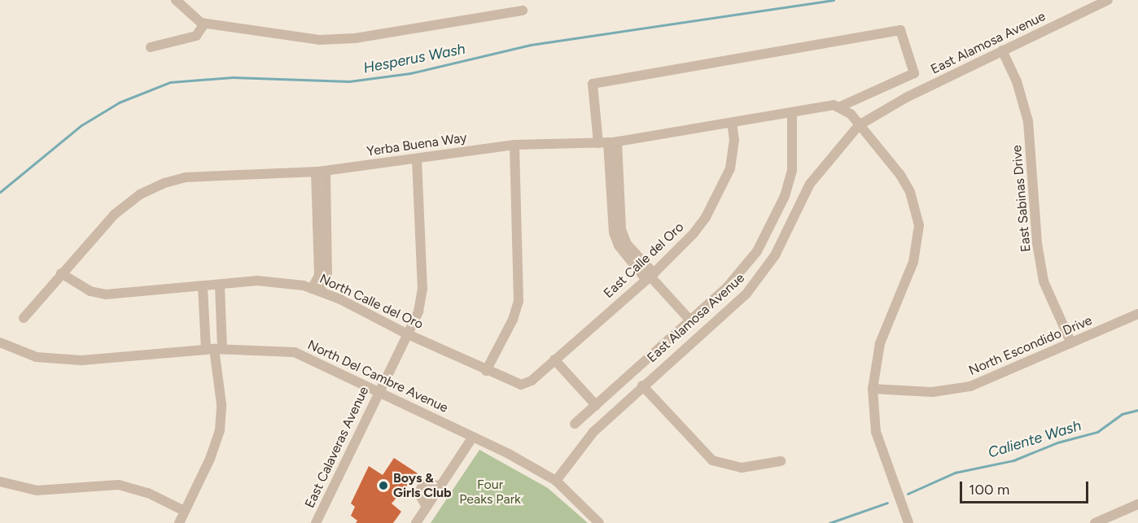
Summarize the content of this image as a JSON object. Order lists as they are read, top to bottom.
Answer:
{
  "streets": {
    "street": [
      "East Alamosa Avenue",
      "Yerba Buena Way",
      "East Sabinas Drive",
      "East Calle del Oro",
      "North Calle del Oro",
      "North Escondido Drive",
      "North Del Cambre Avenue",
      "East Calaveras Avenue"
    ]
  },
  "crossings": [
    ["East Alamosa Avenue", "East Sabinas Drive"],
    ["East Alamosa Avenue", "North Del Cambre Avenue"],
    ["Yerba Buena Way", "East Calle del Oro"],
    ["Yerba Buena Way", "North Calle del Oro"],
    ["Yerba Buena Way", "East Calaveras Avenue"],
    ["East Sabinas Drive", "North Escondido Drive"],
    ["East Calle del Oro", "North Calle del Oro"],
    ["North Calle del Oro", "East Calaveras Avenue"],
    ["North Del Cambre Avenue", "East Calaveras Avenue"]
  ],
  "water": ["Hesperus Wash", "Caliente Wash"],
  "parks": ["Four Peaks Park"],
  "places": ["Boys & Girls Club"],
  "scale_bar": "100 m"
}
